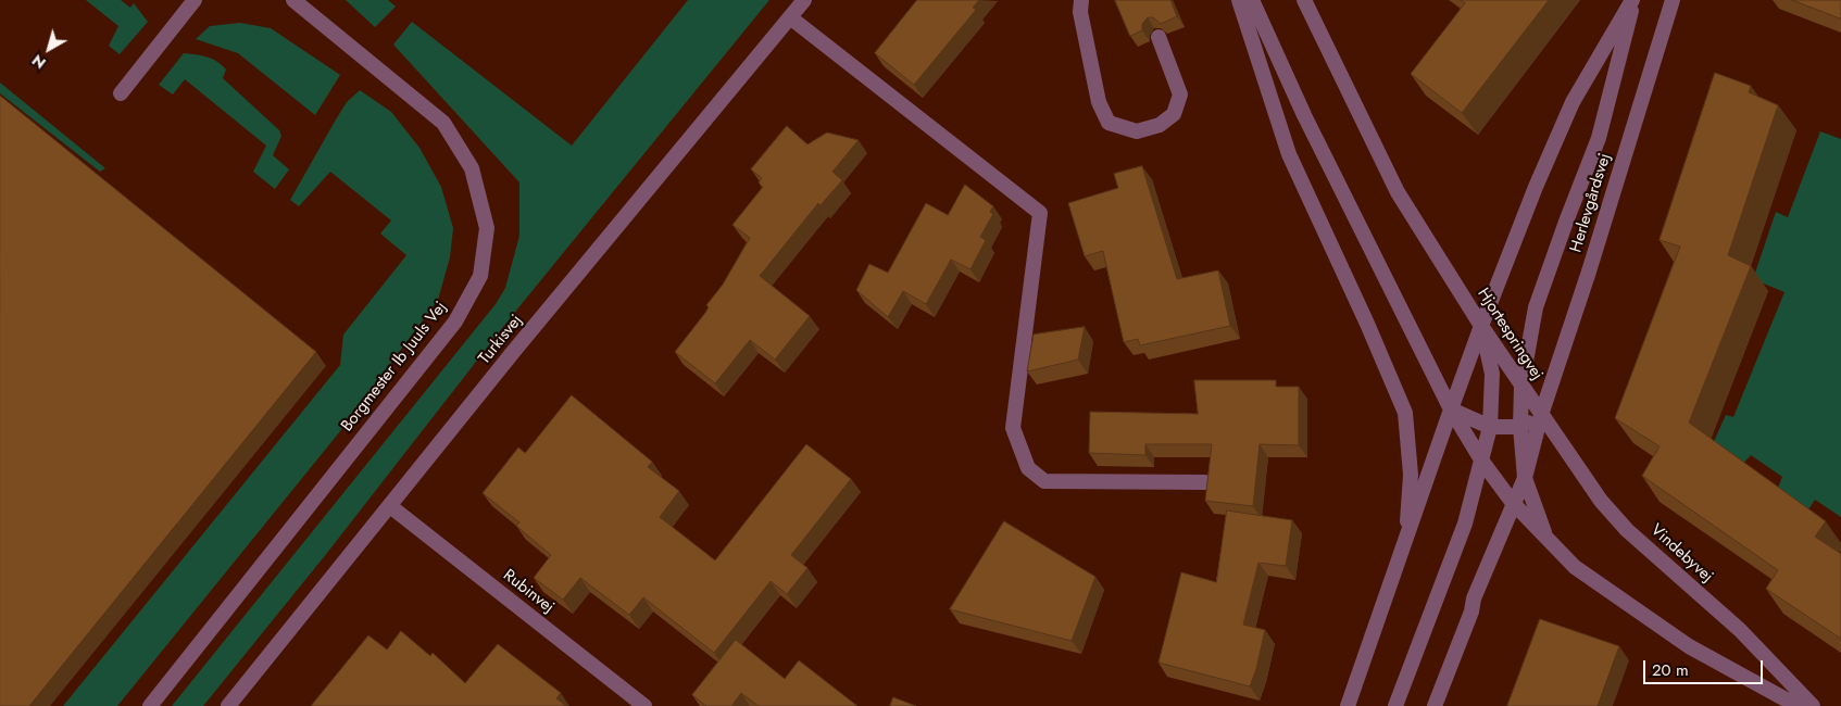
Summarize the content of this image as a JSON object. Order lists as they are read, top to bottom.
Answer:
{
  "streets": {
    "street": [
      "Herlevgårdsvej",
      "Hjortespringvej",
      "Turkisvej",
      "Borgmester Ib Juuls Vej",
      "Vindebyvej",
      "Rubinvej"
    ]
  },
  "crossings": [
    ["Herlevgårdsvej", "Hjortespringvej"],
    ["Herlevgårdsvej", "Vindebyvej"],
    ["Hjortespringvej", "Vindebyvej"],
    ["Turkisvej", "Rubinvej"]
  ],
  "scale_bar": "20 m",
  "north": "bottom left"
}
